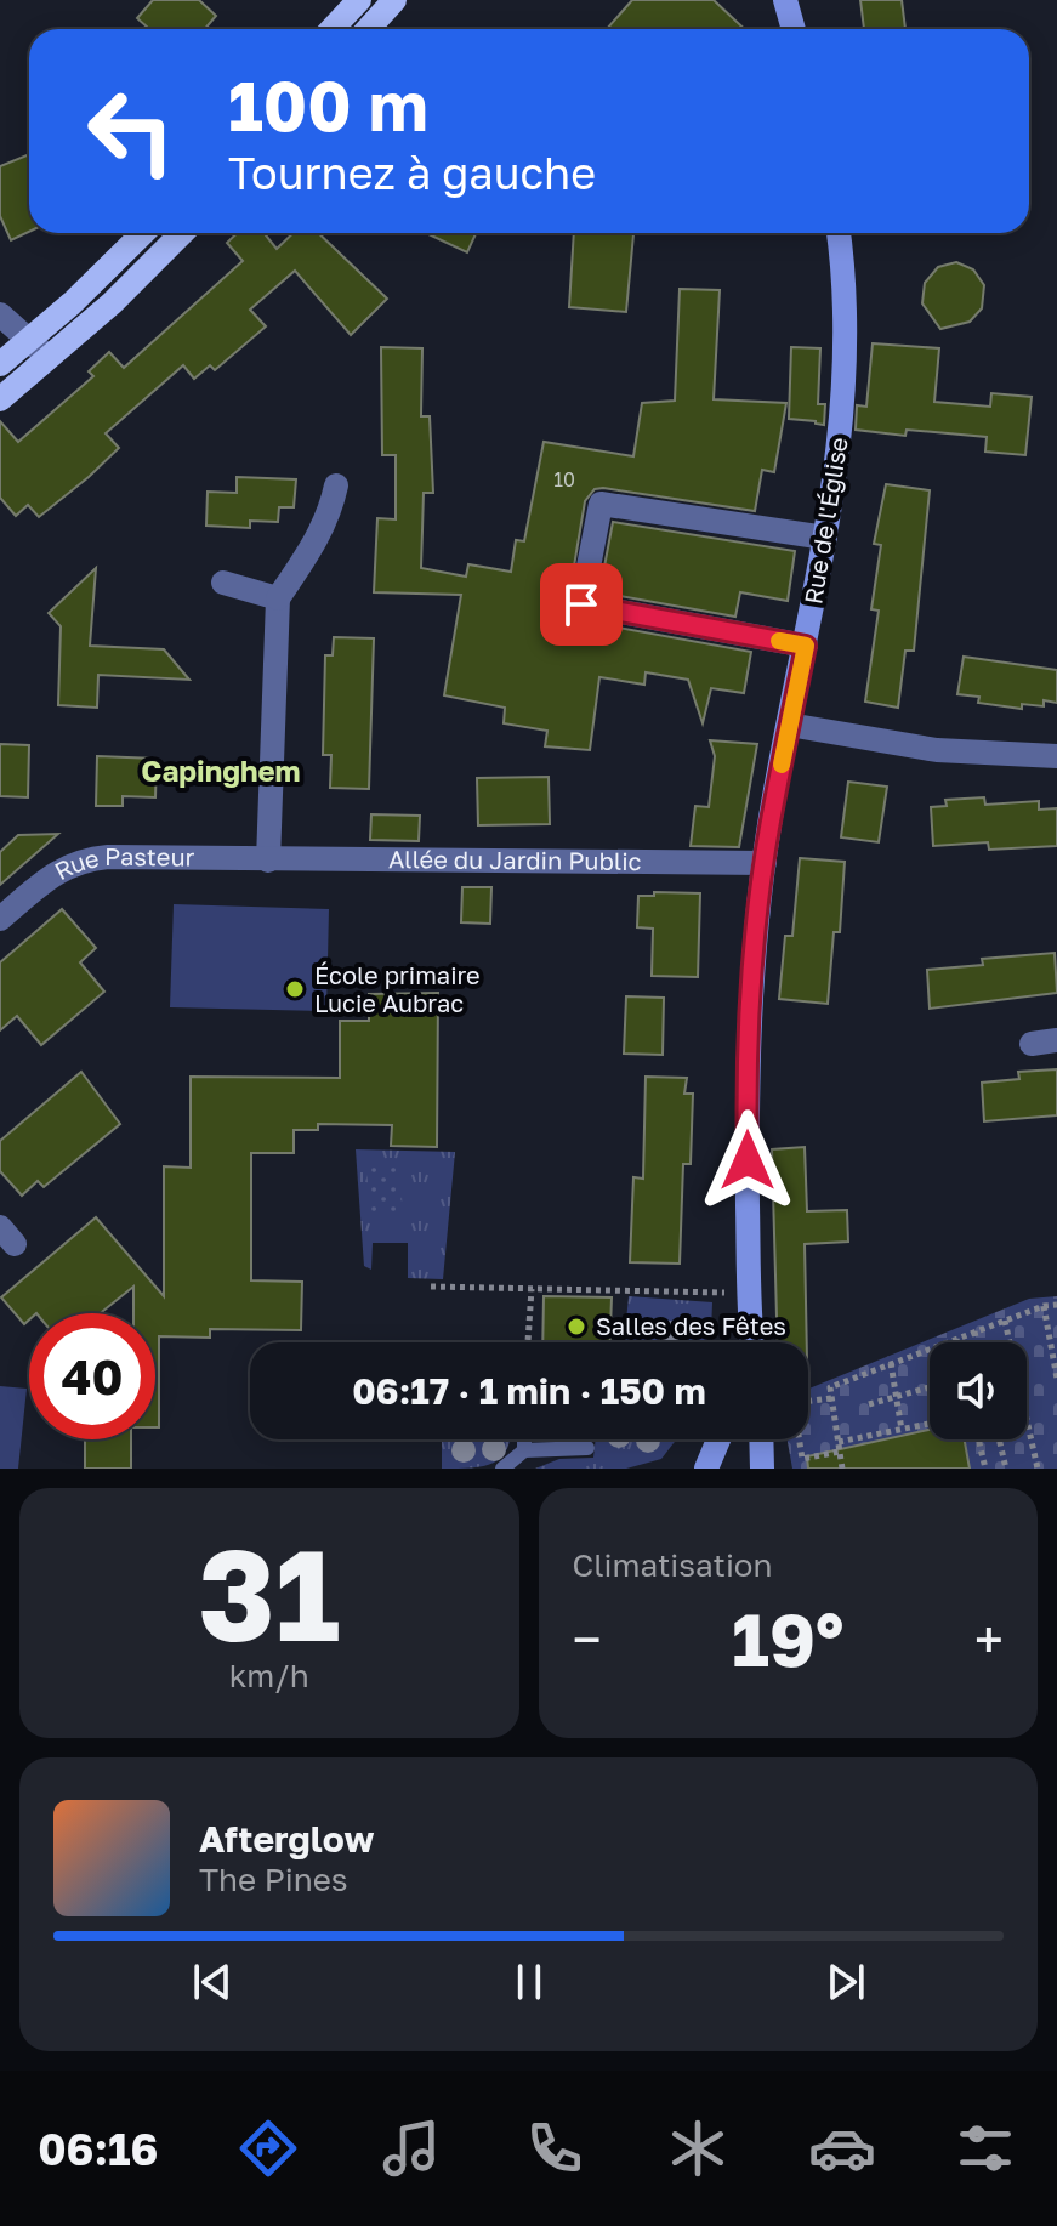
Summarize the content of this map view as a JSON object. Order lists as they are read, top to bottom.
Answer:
{
  "streets": {
    "street": ["Rue de l'Église", "Allée du Jardin Public", "Rue Pasteur"]
  },
  "crossings": [
    ["Rue de l'Église", "Allée du Jardin Public"],
    ["Allée du Jardin Public", "Rue Pasteur"]
  ],
  "districts": ["Capinghem"],
  "places": ["École primaire Lucie Aubrac", "Salles des Fêtes"],
  "house_numbers": ["10"],
  "page": {
    "turn": ["100 m", "Tournez à gauche"],
    "limit": "40",
    "trip": "06:17 · 1 min · 150 m",
    "tile": [
      ["31", "km/h"],
      "Climatisation"
    ],
    "heat": ["−", "19°", "+"],
    "song": ["Afterglow", "The Pines"],
    "tabs": "06:16"
  }
}
